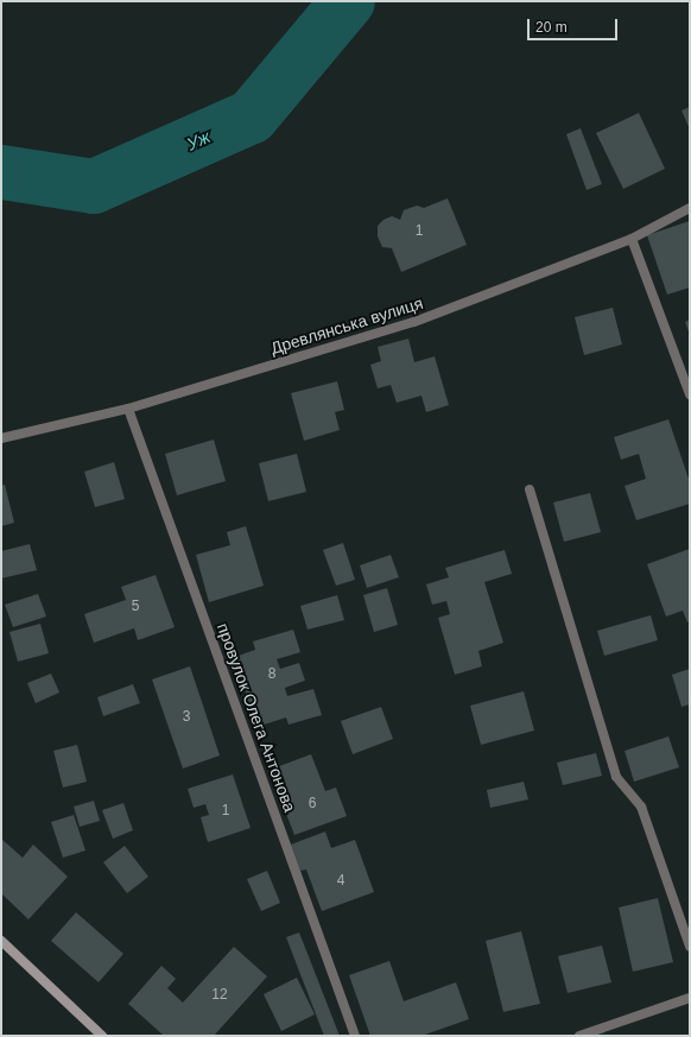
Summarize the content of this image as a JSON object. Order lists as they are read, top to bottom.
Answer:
{
  "streets": {
    "street": ["Древлянська вулиця", "провулок Олега Антонова"]
  },
  "crossings": [
    ["Древлянська вулиця", "провулок Олега Антонова"]
  ],
  "water": ["Уж"],
  "house_numbers": [
    "1",
    "5",
    "8",
    "3",
    "6",
    "1",
    "4",
    "12"
  ],
  "scale_bar": "20 m"
}
